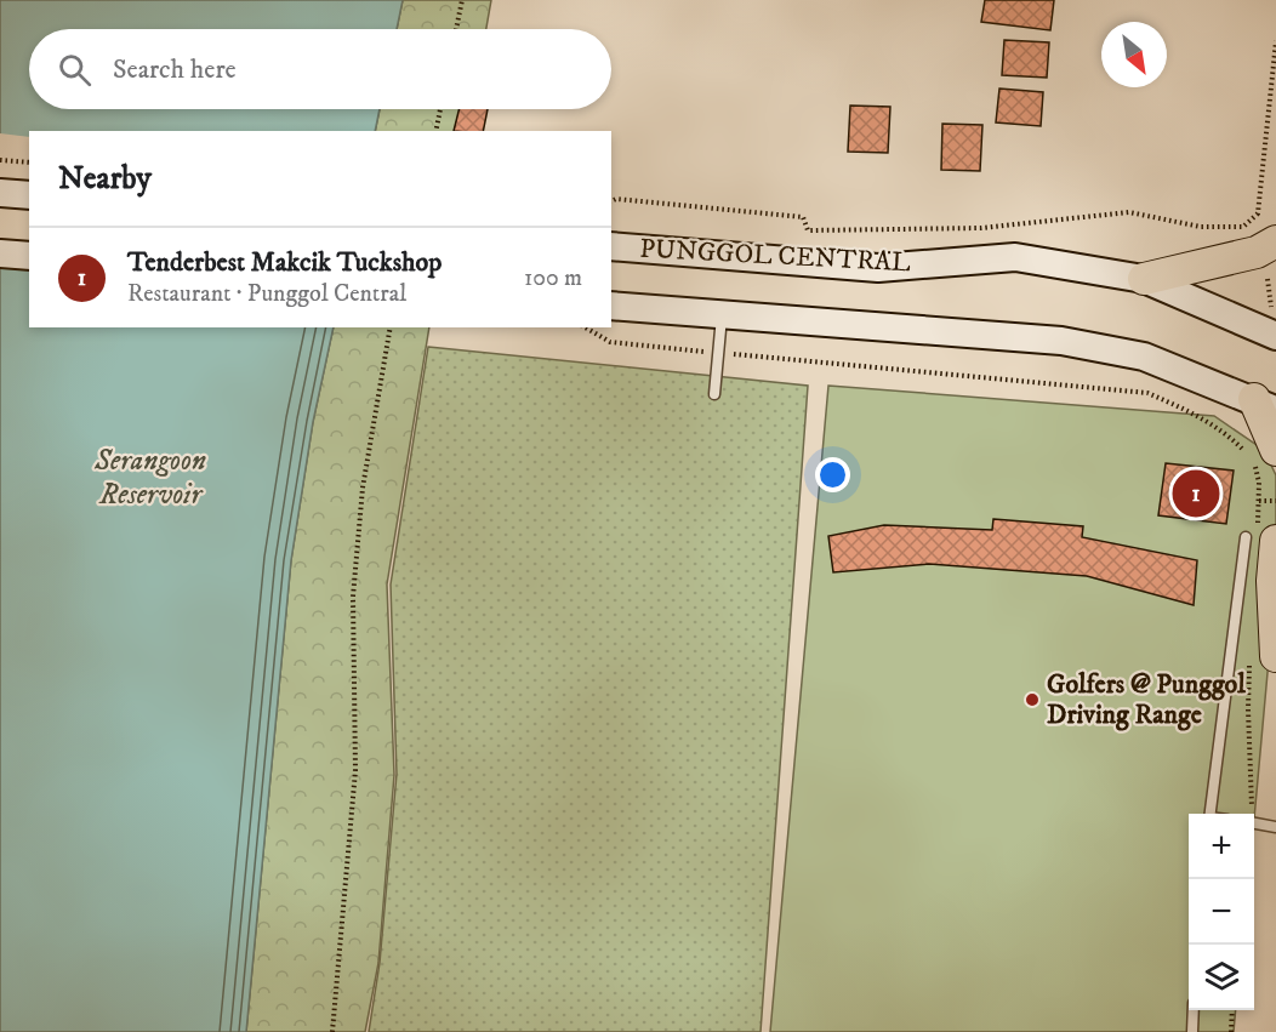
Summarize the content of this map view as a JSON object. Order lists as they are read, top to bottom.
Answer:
{
  "streets": {
    "main road": ["PUNGGOL CENTRAL"]
  },
  "water": ["Serangoon Reservoir"],
  "places": ["Golfers @ Punggol Driving Range"],
  "north": "bottom right",
  "page": {
    "search": "Search here",
    "heading": "Nearby",
    "list": [
      {
        "mark": "1",
        "name": "Tenderbest Makcik Tuckshop",
        "note": "Restaurant · Punggol Central",
        "value": "100 m"
      }
    ],
    "pins": "1",
    "map_buttons": ["+", "−"]
  }
}
